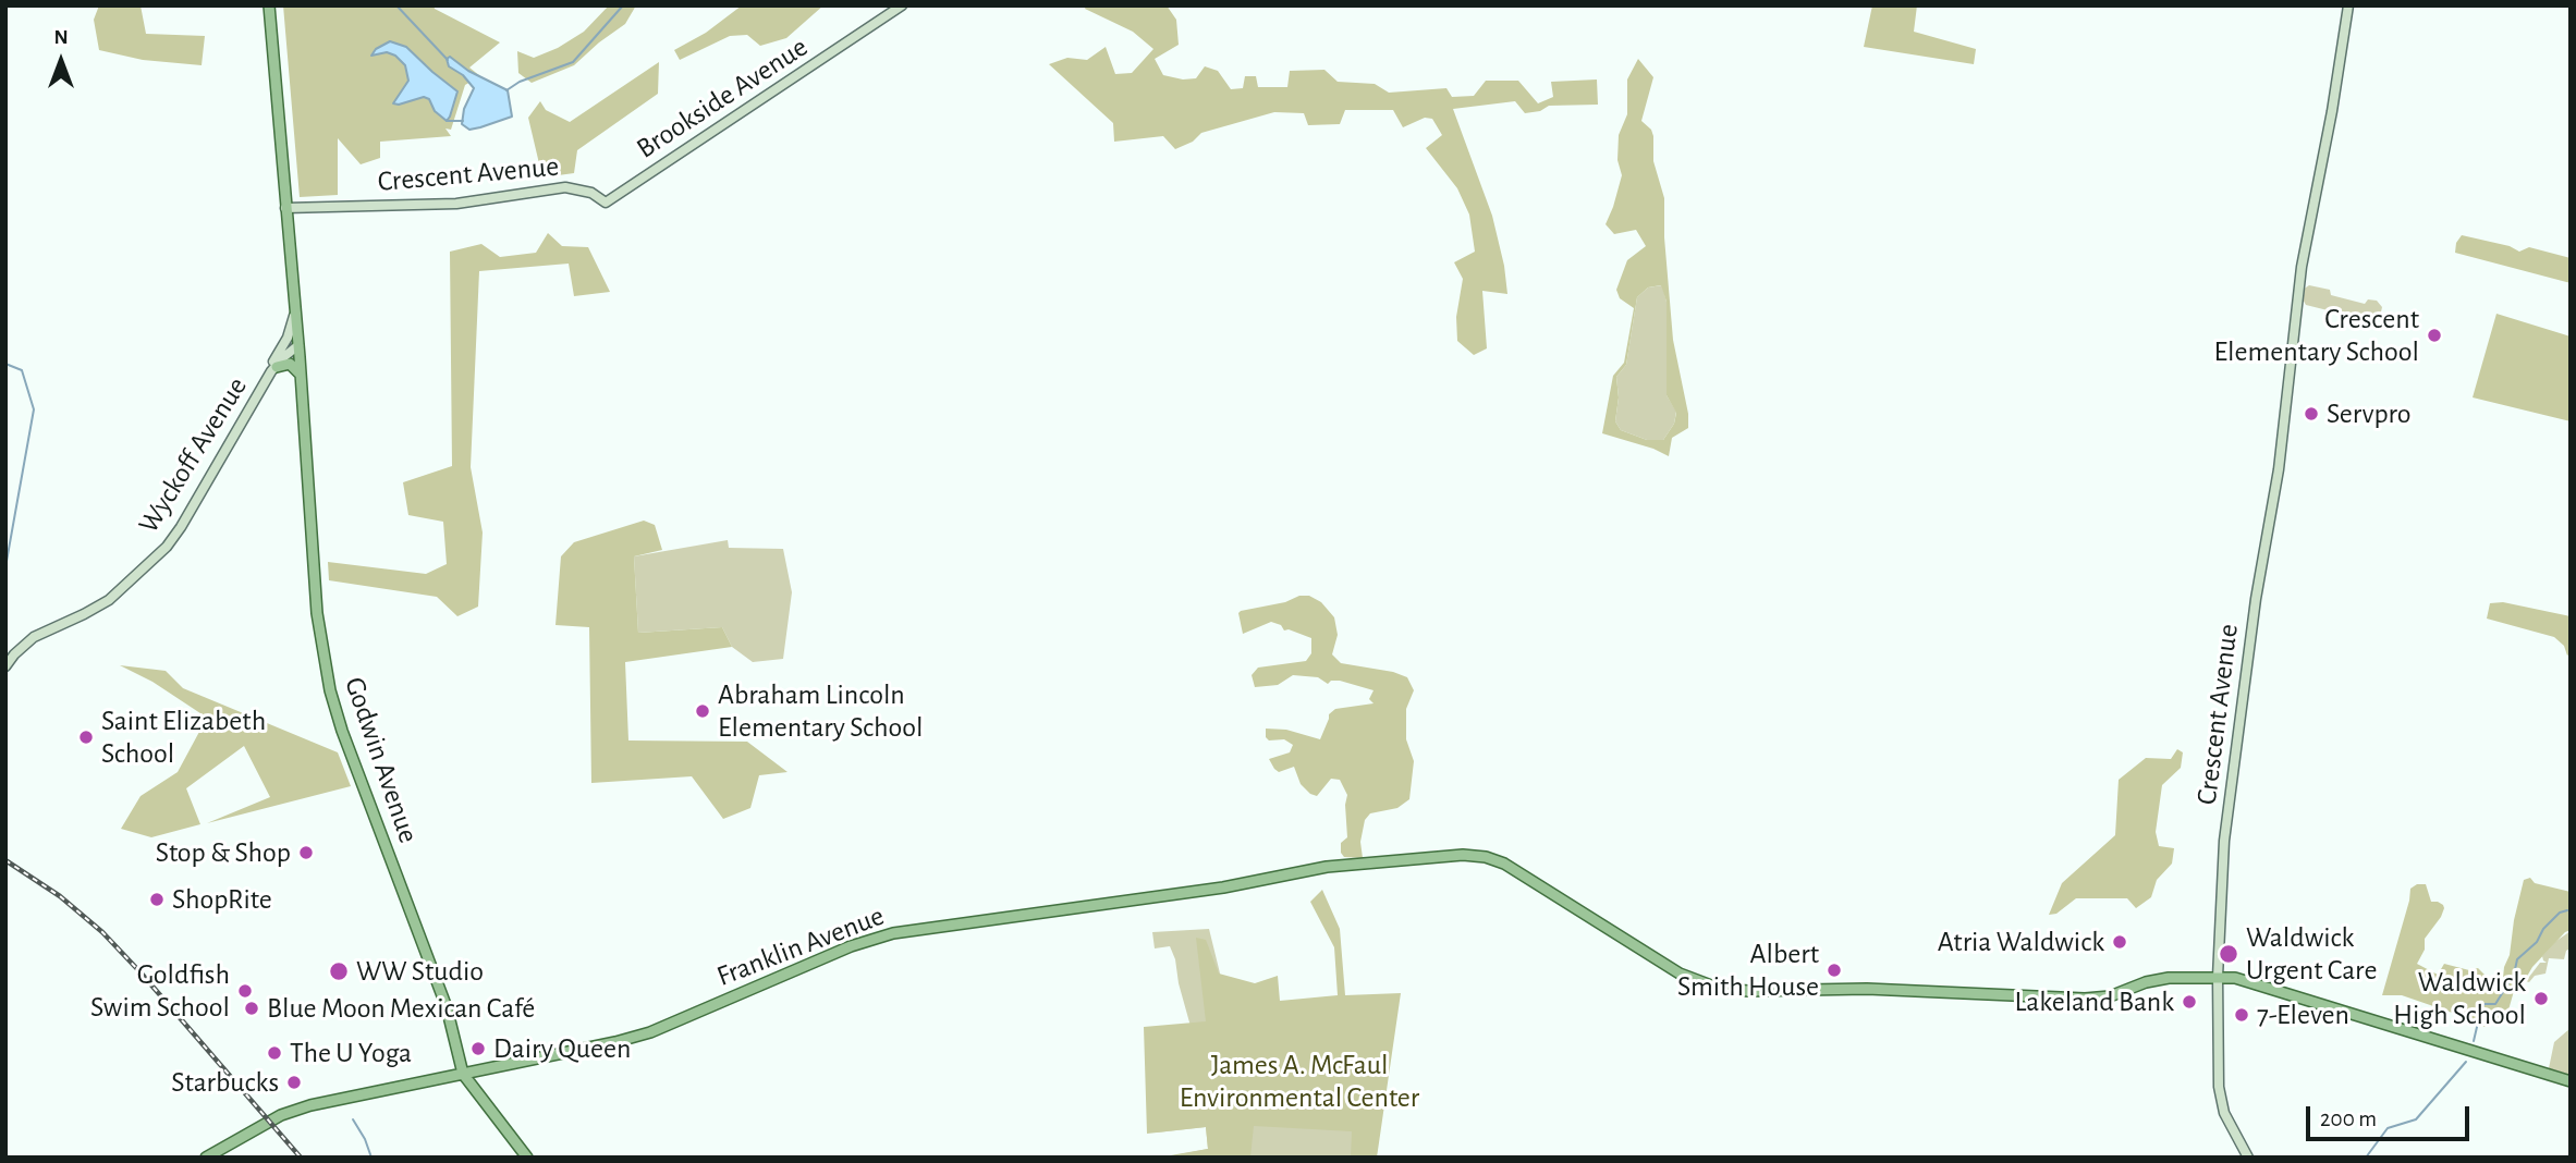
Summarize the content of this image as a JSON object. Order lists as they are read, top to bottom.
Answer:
{
  "streets": {
    "main road": [
      "Brookside Avenue",
      "Crescent Avenue",
      "Wyckoff Avenue",
      "Godwin Avenue",
      "Franklin Avenue"
    ]
  },
  "crossings": [
    ["Brookside Avenue", "Crescent Avenue"],
    ["Crescent Avenue", "Wyckoff Avenue"],
    ["Crescent Avenue", "Franklin Avenue"],
    ["Wyckoff Avenue", "Godwin Avenue"],
    ["Godwin Avenue", "Franklin Avenue"]
  ],
  "parks": ["James A. McFaul Environmental Center"],
  "places": [
    "Crescent Elementary School",
    "Servpro",
    "Abraham Lincoln Elementary School",
    "Saint Elizabeth School",
    "Stop & Shop",
    "ShopRite",
    "Atria Waldwick",
    "Waldwick Urgent Care",
    "Albert Smith House",
    "WW Studio",
    "Goldfish Swim School",
    "Waldwick High School",
    "Lakeland Bank",
    "Blue Moon Mexican Café",
    "7-Eleven",
    "Dairy Queen",
    "The U Yoga",
    "Starbucks"
  ],
  "scale_bar": "200 m",
  "north": "top"
}
